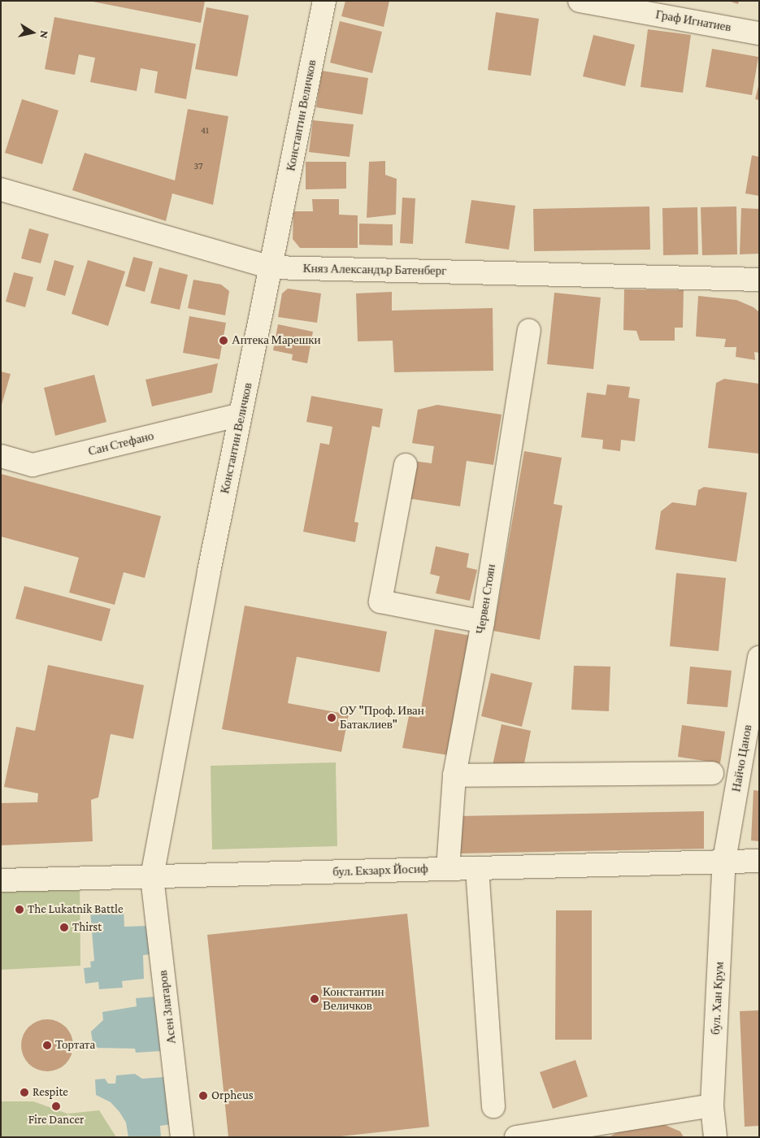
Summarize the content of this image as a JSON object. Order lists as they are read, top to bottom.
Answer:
{
  "streets": {
    "street": [
      "Граф Игнатиев",
      "Константин Величков",
      "Княз Александър Батенберг",
      "Сан Стефано",
      "Червен Стоян",
      "Найчо Цанов",
      "бул. Екзарх Йосиф",
      "бул. Хан Крум",
      "Асен Златаров"
    ]
  },
  "crossings": [
    ["Константин Величков", "Княз Александър Батенберг"],
    ["Константин Величков", "Сан Стефано"],
    ["Константин Величков", "бул. Екзарх Йосиф"],
    ["Константин Величков", "Асен Златаров"],
    ["Червен Стоян", "бул. Екзарх Йосиф"],
    ["Найчо Цанов", "бул. Екзарх Йосиф"],
    ["Найчо Цанов", "бул. Хан Крум"],
    ["бул. Екзарх Йосиф", "бул. Хан Крум"],
    ["бул. Екзарх Йосиф", "Асен Златаров"]
  ],
  "places": [
    "Аптека Марешки",
    "ОУ \"Проф. Иван Батаклиев\"",
    "The Lukatnik Battle",
    "Thirst",
    "Константин Величков",
    "Тортата",
    "Respite",
    "Orpheus",
    "Fire Dancer"
  ],
  "house_numbers": ["41", "37"],
  "north": "right"
}
